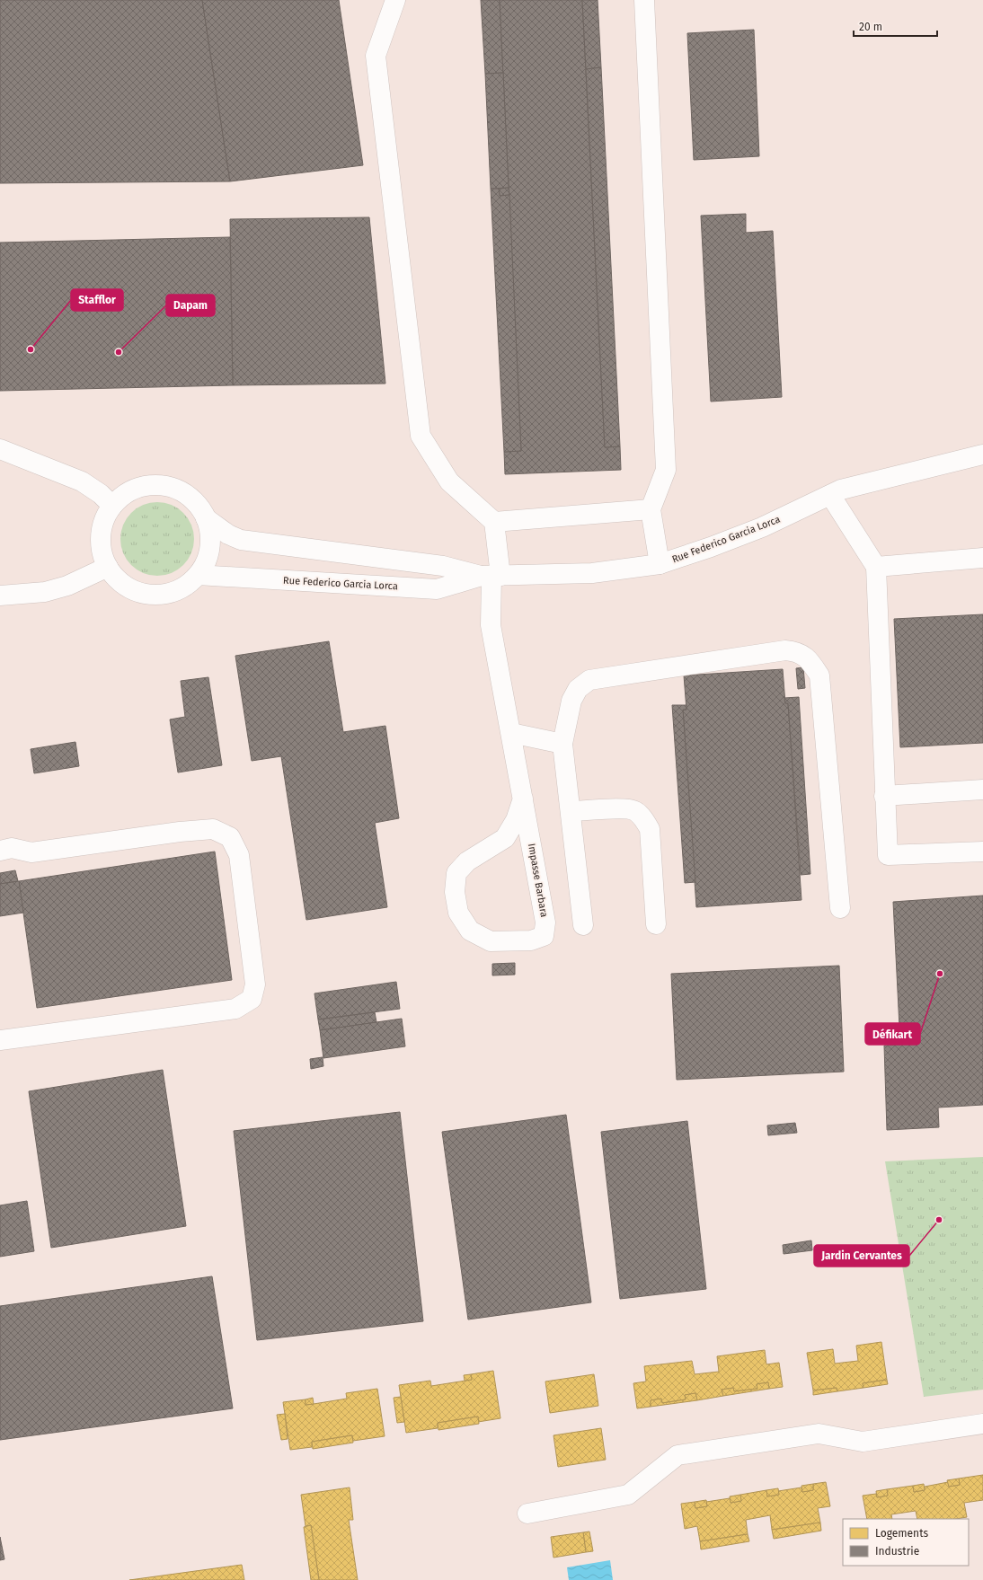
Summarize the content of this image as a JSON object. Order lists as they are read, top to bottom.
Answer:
{
  "streets": {
    "street": ["Rue Federico Garcia Lorca", "Impasse Barbara"]
  },
  "crossings": [
    ["Rue Federico Garcia Lorca", "Impasse Barbara"]
  ],
  "places": [
    "Stafflor",
    "Dapam",
    "Défikart",
    "Jardin Cervantes"
  ],
  "legend": ["Logements", "Industrie"],
  "scale_bar": "20 m"
}
